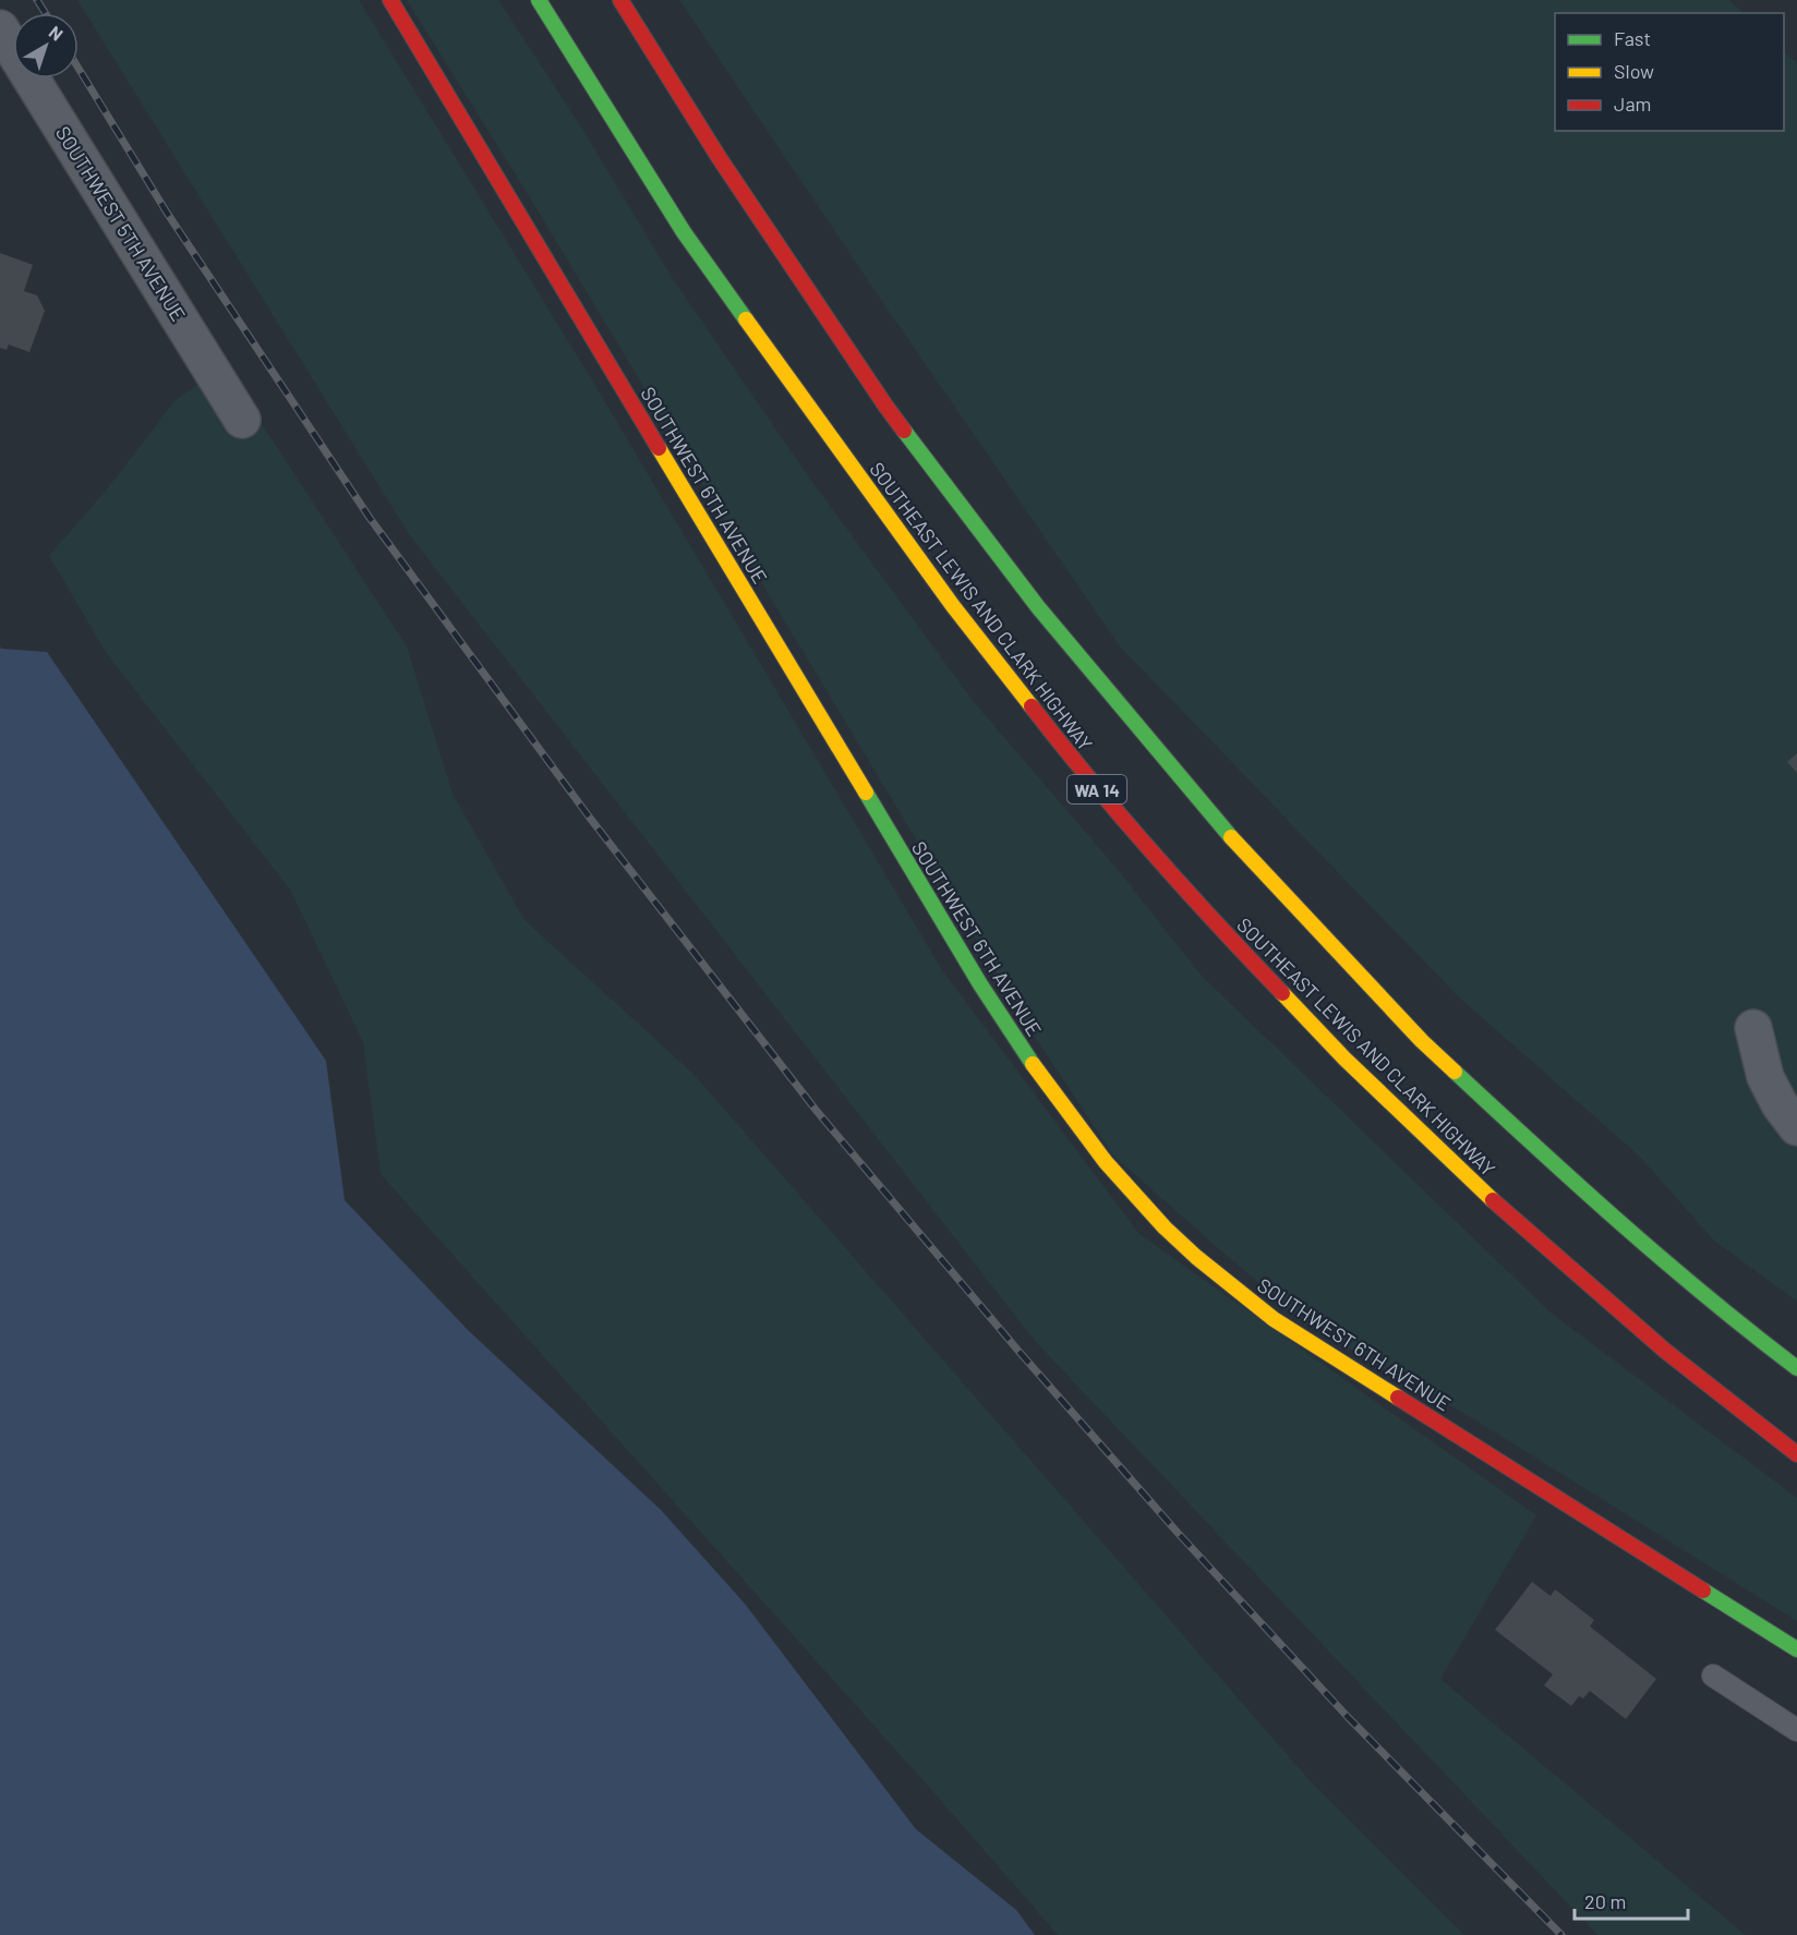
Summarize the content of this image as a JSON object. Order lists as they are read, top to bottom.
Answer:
{
  "streets": {
    "main road": ["SOUTHWEST 6TH AVENUE", "SOUTHEAST LEWIS AND CLARK HIGHWAY", "WA 14"],
    "street": ["SOUTHWEST 5TH AVENUE"]
  },
  "legend": ["Fast", "Slow", "Jam"],
  "scale_bar": "20 m",
  "north": "top right"
}
